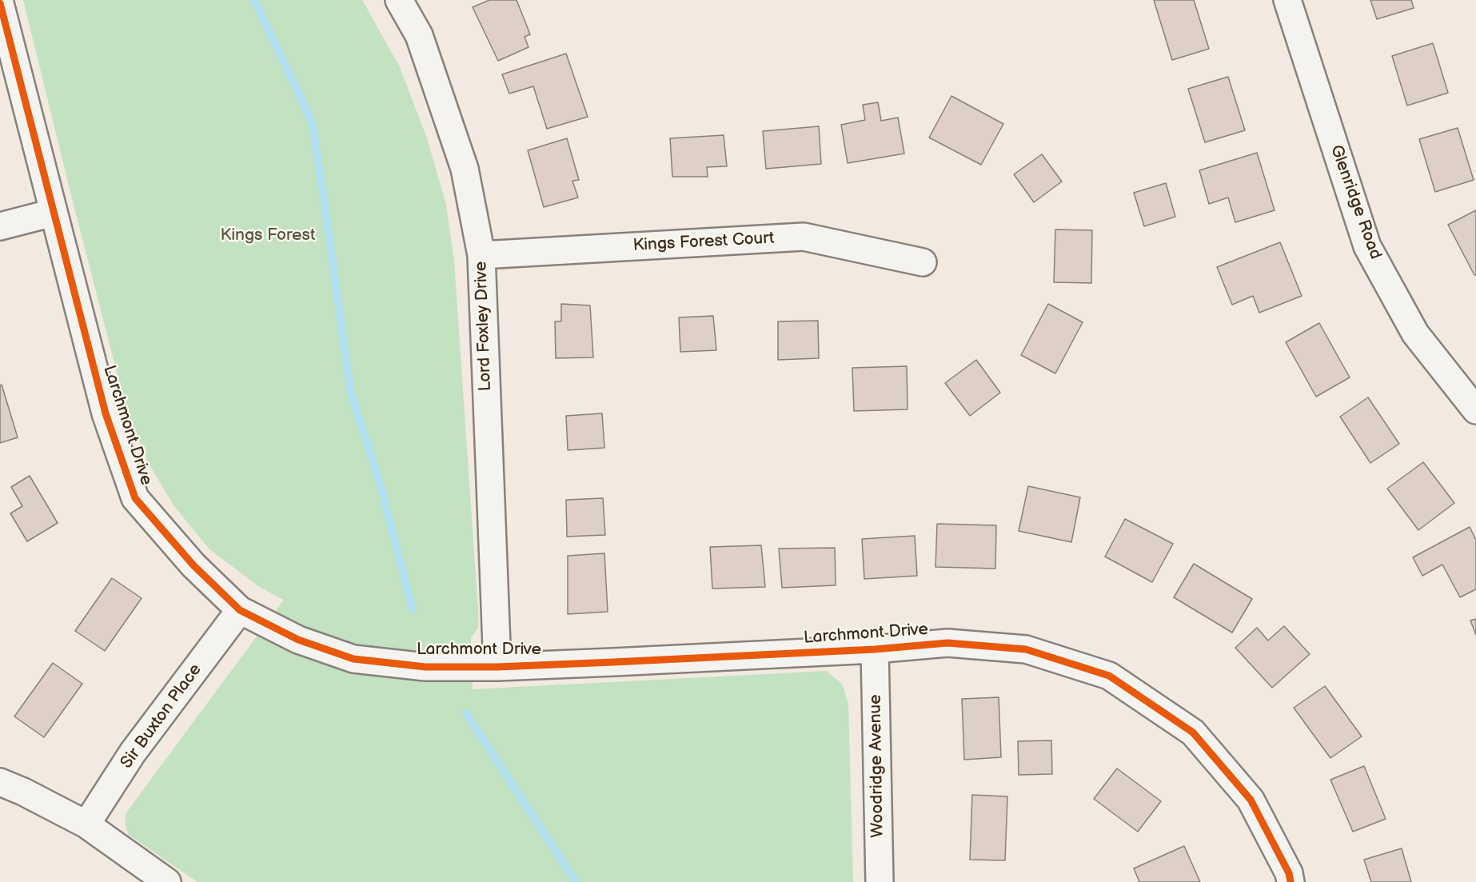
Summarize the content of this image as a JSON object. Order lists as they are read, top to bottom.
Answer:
{
  "streets": {
    "street": [
      "Glenridge Road",
      "Kings Forest Court",
      "Lord Foxley Drive",
      "Larchmont Drive",
      "Sir Buxton Place",
      "Woodridge Avenue"
    ]
  },
  "crossings": [
    ["Kings Forest Court", "Lord Foxley Drive"],
    ["Lord Foxley Drive", "Larchmont Drive"],
    ["Larchmont Drive", "Sir Buxton Place"],
    ["Larchmont Drive", "Woodridge Avenue"]
  ],
  "parks": ["Kings Forest"]
}
